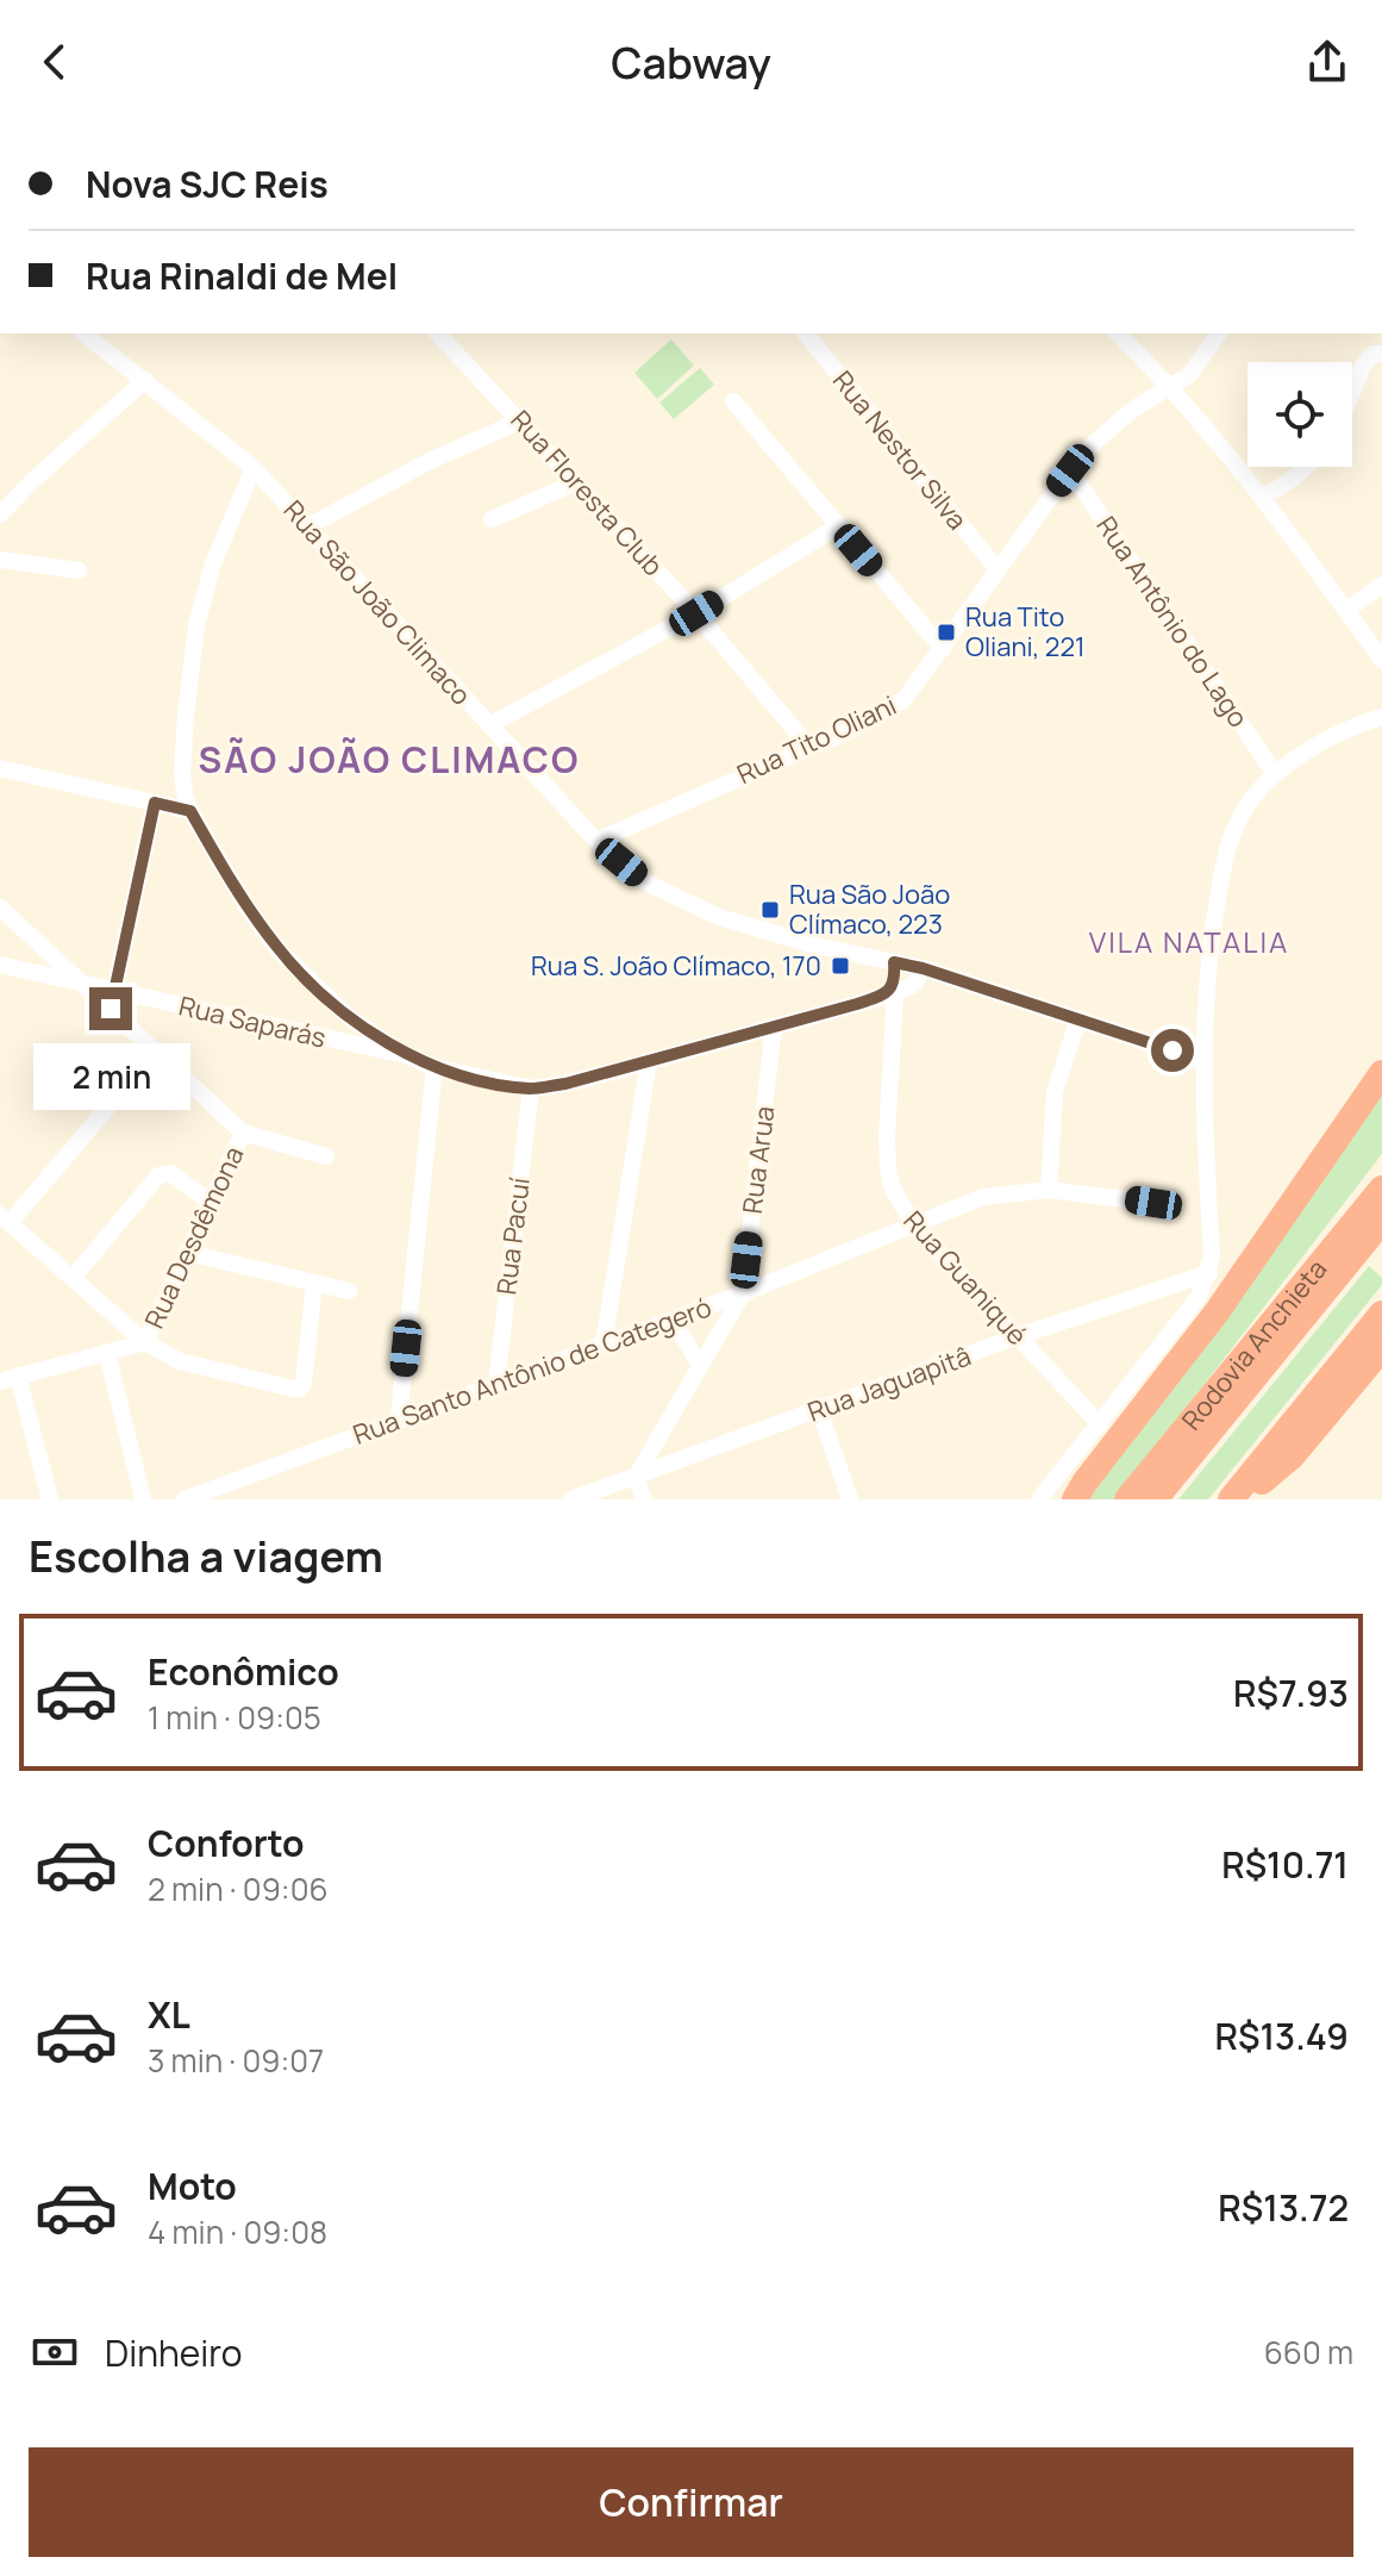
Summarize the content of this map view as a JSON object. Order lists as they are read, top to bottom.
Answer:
{
  "streets": {
    "highway": ["Rodovia Anchieta"],
    "street": [
      "Rua Nestor Silva",
      "Rua Floresta Club",
      "Rua São João Climaco",
      "Rua Antônio do Lago",
      "Rua Tito Oliani",
      "Rua Saparás",
      "Rua Arua",
      "Rua Pacuí",
      "Rua Desdêmona",
      "Rua Guaniqué",
      "Rua Santo Antônio de Categeró",
      "Rua Jaguapitâ"
    ]
  },
  "crossings": [
    ["Rua Nestor Silva", "Rua Tito Oliani"],
    ["Rua Floresta Club", "Rua Tito Oliani"],
    ["Rua São João Climaco", "Rua Tito Oliani"],
    ["Rua São João Climaco", "Rua Guaniqué"],
    ["Rua Antônio do Lago", "Rua Tito Oliani"],
    ["Rua Arua", "Rua Santo Antônio de Categeró"],
    ["Rua Pacuí", "Rua Santo Antônio de Categeró"],
    ["Rua Guaniqué", "Rua Santo Antônio de Categeró"],
    ["Rua Guaniqué", "Rua Jaguapitâ"]
  ],
  "districts": ["SÃO JOÃO CLIMACO", "VILA NATALIA"],
  "places": {
    "transit": ["Rua Tito Oliani, 221", "Rua São João Clímaco, 223", "Rua S. João Clímaco, 170"]
  },
  "page": {
    "header": "Cabway",
    "banner": ["Nova SJC Reis", "Rua Rinaldi de Mel"],
    "bubble": "2 min",
    "heading": "Escolha a viagem",
    "list": [
      {
        "name": "Econômico",
        "note": "1 min · 09:05",
        "value": "R$7.93"
      },
      {
        "name": "Conforto",
        "note": "2 min · 09:06",
        "value": "R$10.71"
      },
      {
        "name": "XL",
        "note": "3 min · 09:07",
        "value": "R$13.49"
      },
      {
        "name": "Moto",
        "note": "4 min · 09:08",
        "value": "R$13.72"
      }
    ],
    "pay": ["Dinheiro", "660 m"],
    "buttons": "Confirmar"
  }
}
